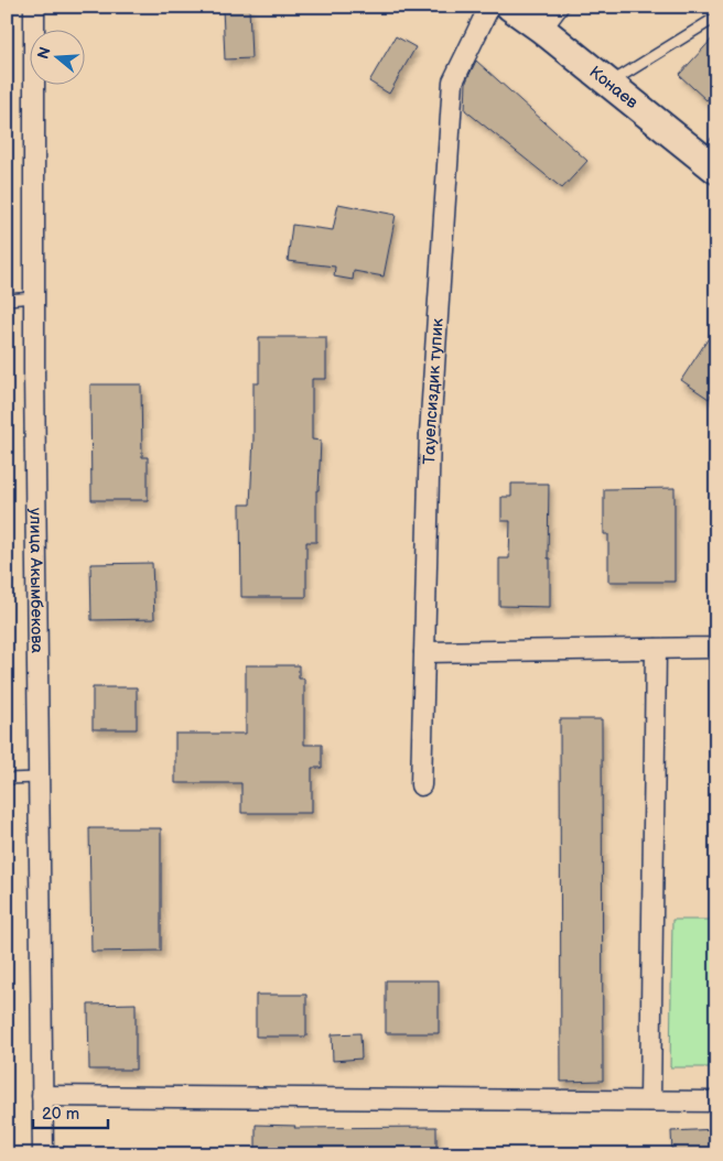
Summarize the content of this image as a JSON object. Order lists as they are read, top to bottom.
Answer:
{
  "streets": {
    "main road": ["Конаев"],
    "street": ["Тауелсиздик тупик", "улица Акымбекова"]
  },
  "scale_bar": "20 m",
  "north": "left"
}
